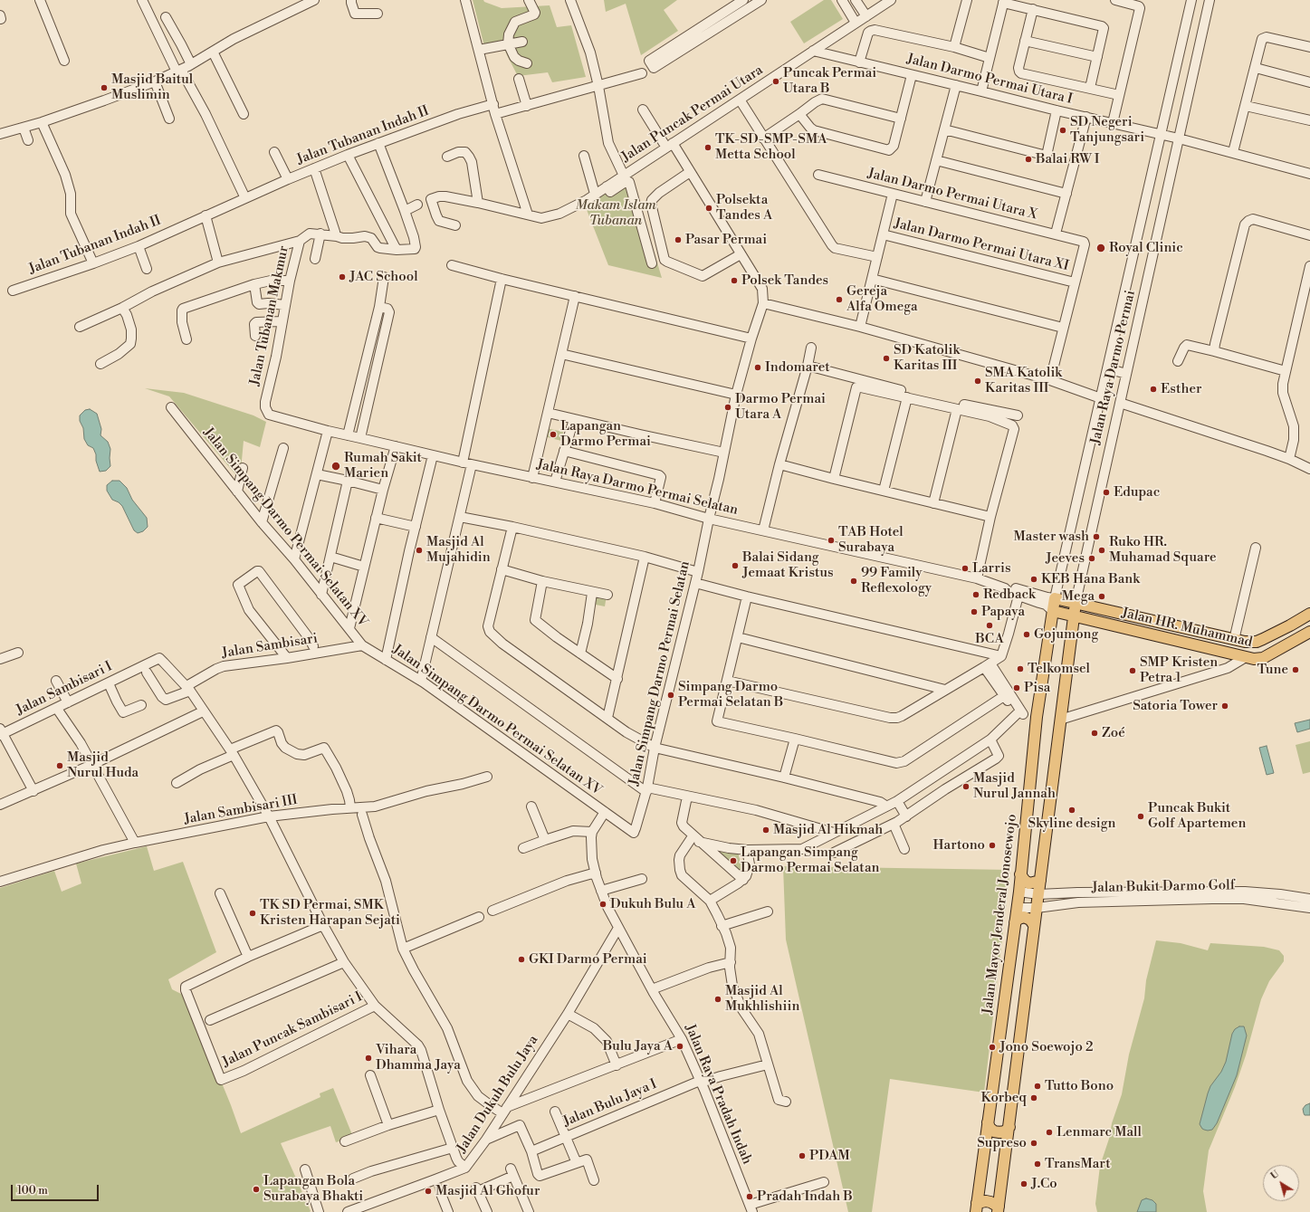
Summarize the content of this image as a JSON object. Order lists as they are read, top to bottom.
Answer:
{
  "streets": {
    "main road": ["Jalan HR. Muhammad", "Jalan Mayor Jenderal Jonosewojo"],
    "street": [
      "Jalan Darmo Permai Utara I",
      "Jalan Puncak Permai Utara",
      "Jalan Tubanan Indah II",
      "Jalan Darmo Permai Utara X",
      "Jalan Darmo Permai Utara XI",
      "Jalan Tubanan Makmur",
      "Jalan Raya Darmo Permai",
      "Jalan Raya Darmo Permai Selatan",
      "Jalan Simpang Darmo Permai Selatan XV",
      "Jalan Sambisari",
      "Jalan Simpang Darmo Permai Selatan",
      "Jalan Sambisari I",
      "Jalan Sambisari III",
      "Jalan Bukit Darmo Golf",
      "Jalan Puncak Sambisari I",
      "Jalan Dukuh Bulu Jaya",
      "Jalan Raya Pradah Indah",
      "Jalan Bulu Jaya I"
    ]
  },
  "crossings": [
    ["Jalan Darmo Permai Utara I", "Jalan Puncak Permai Utara"],
    ["Jalan Darmo Permai Utara I", "Jalan Raya Darmo Permai"],
    ["Jalan Darmo Permai Utara X", "Jalan Darmo Permai Utara XI"],
    ["Jalan Tubanan Makmur", "Jalan Raya Darmo Permai Selatan"],
    ["Jalan Raya Darmo Permai", "Jalan Raya Darmo Permai Selatan"],
    ["Jalan Raya Darmo Permai", "Jalan HR. Muhammad"],
    ["Jalan Raya Darmo Permai", "Jalan Mayor Jenderal Jonosewojo"],
    ["Jalan Raya Darmo Permai Selatan", "Jalan HR. Muhammad"],
    ["Jalan Raya Darmo Permai Selatan", "Jalan Simpang Darmo Permai Selatan"],
    ["Jalan Raya Darmo Permai Selatan", "Jalan Mayor Jenderal Jonosewojo"],
    ["Jalan Simpang Darmo Permai Selatan XV", "Jalan Sambisari"],
    ["Jalan Simpang Darmo Permai Selatan XV", "Jalan Simpang Darmo Permai Selatan"],
    ["Jalan HR. Muhammad", "Jalan Mayor Jenderal Jonosewojo"],
    ["Jalan Sambisari", "Jalan Sambisari I"],
    ["Jalan Bukit Darmo Golf", "Jalan Mayor Jenderal Jonosewojo"],
    ["Jalan Dukuh Bulu Jaya", "Jalan Raya Pradah Indah"],
    ["Jalan Raya Pradah Indah", "Jalan Bulu Jaya I"]
  ],
  "parks": ["Makam Islam Tubanan"],
  "places": [
    "Puncak Permai Utara B",
    "Masjid Baitul Muslimin",
    "SD Negeri Tanjungsari",
    "TK-SD-SMP-SMA Metta School",
    "Balai RW I",
    "Polsekta Tandes A",
    "Pasar Permai",
    "Royal Clinic",
    "JAC School",
    "Polsek Tandes",
    "Gereja Alfa Omega",
    "SD Katolik Karitas III",
    "Indomaret",
    "SMA Katolik Karitas III",
    "Esther",
    "Darmo Permai Utara A",
    "Lapangan Darmo Permai",
    "Rumah Sakit Marien",
    "Edupac",
    "Master wash",
    "TAB Hotel Surabaya",
    "Masjid Al Mujahidin",
    "Ruko HR. Muhamad Square",
    "Jeeves",
    "Balai Sidang Jemaat Kristus",
    "Larris",
    "KEB Hana Bank",
    "99 Family Reflexology",
    "Redback",
    "Mega",
    "Papaya",
    "BCA",
    "Gojumong",
    "Telkomsel",
    "Tune",
    "SMP Kristen Petra 1",
    "Pisa",
    "Simpang Darmo Permai Selatan B",
    "Satoria Tower",
    "Zoé",
    "Masjid Nurul Huda",
    "Masjid Nurul Jannah",
    "Skyline design",
    "Puncak Bukit Golf Apartemen",
    "Masjid Al Hikmah",
    "Hartono",
    "Lapangan Simpang Darmo Permai Selatan",
    "Dukuh Bulu A",
    "TK SD Permai, SMK Kristen Harapan Sejati",
    "GKI Darmo Permai",
    "Masjid Al Mukhlishiin",
    "Bulu Jaya A",
    "Jono Soewojo 2",
    "Vihara Dhamma Jaya",
    "Tutto Bono",
    "Korbeq",
    "Lenmarc Mall",
    "Supreso",
    "PDAM",
    "TransMart",
    "J.Co",
    "Lapangan Bola Surabaya Bhakti",
    "Masjid Al Ghofur",
    "Pradah Indah B"
  ],
  "scale_bar": "100 m",
  "north": "top left"
}
